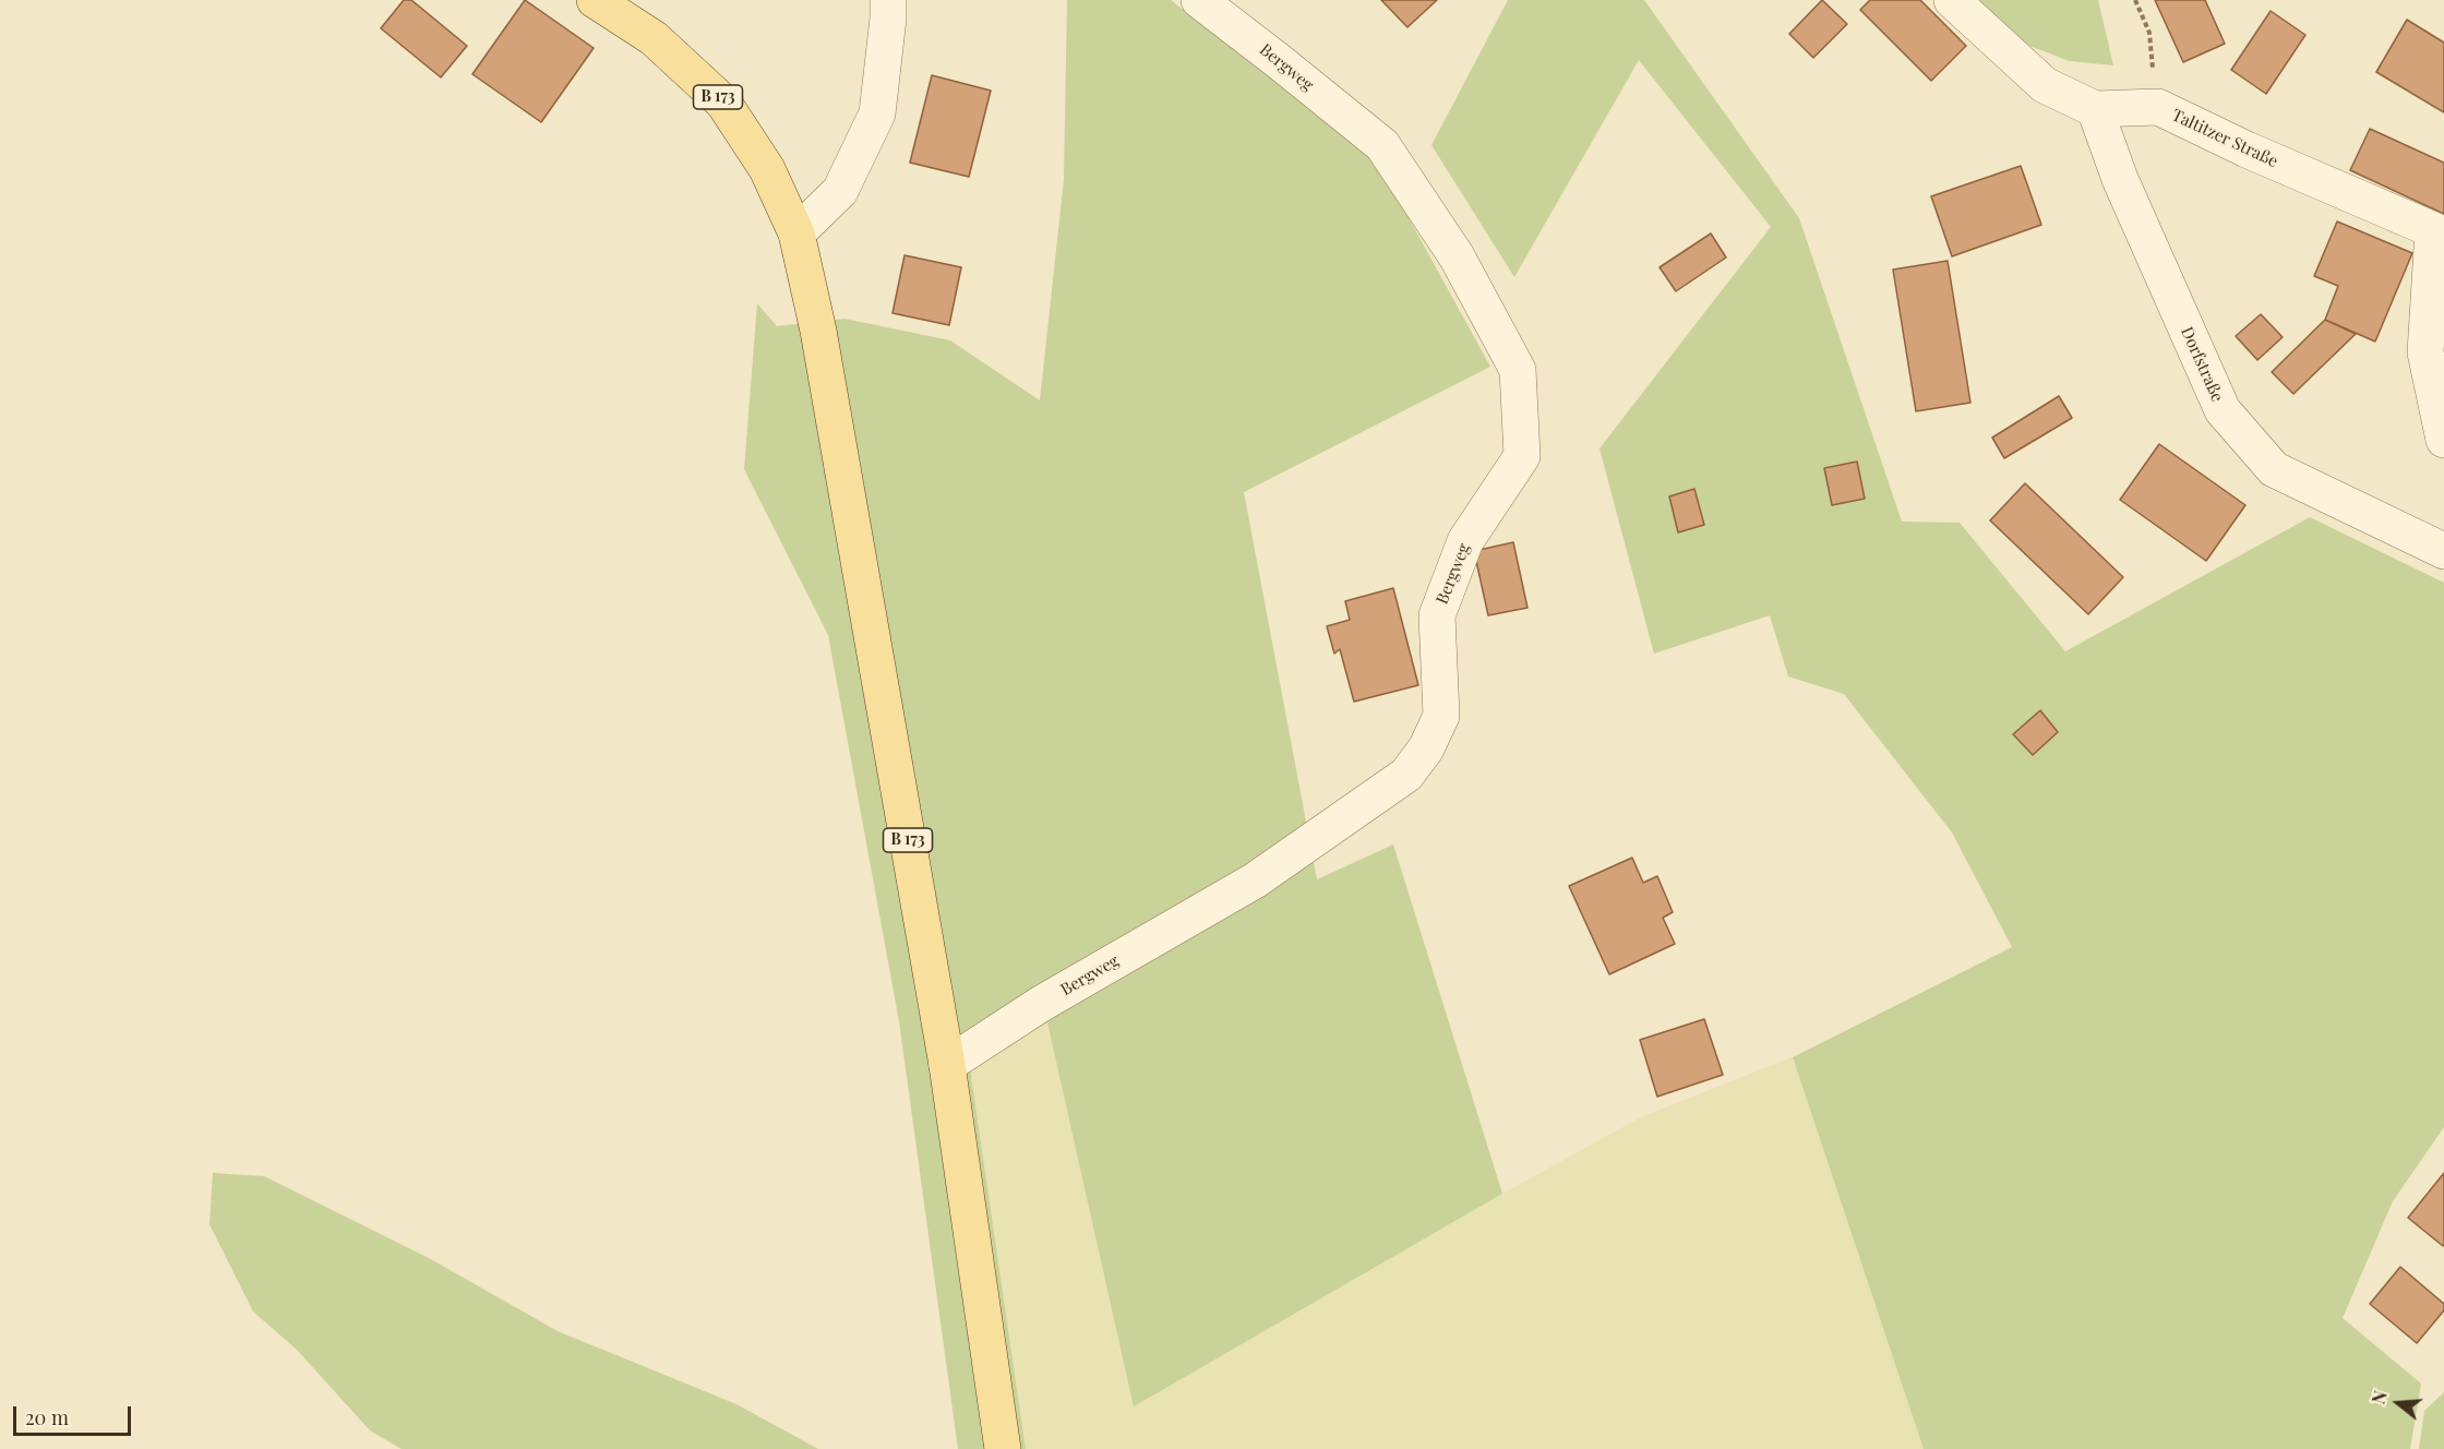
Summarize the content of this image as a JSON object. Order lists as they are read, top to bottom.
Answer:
{
  "streets": {
    "main road": ["B 173"],
    "street": ["Bergweg", "Taltitzer Straße", "Dorfstraße"]
  },
  "crossings": [
    ["Bergweg", "B 173"],
    ["Taltitzer Straße", "Dorfstraße"]
  ],
  "scale_bar": "20 m",
  "north": "left"
}
